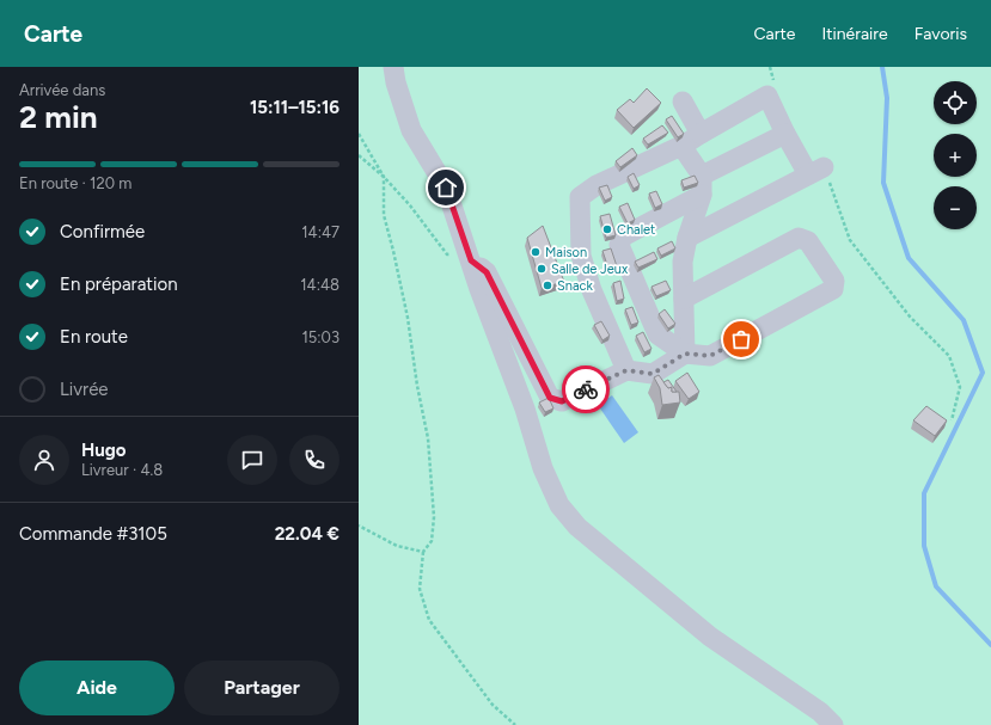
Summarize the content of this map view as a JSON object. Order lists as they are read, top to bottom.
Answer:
{
  "places": [
    "Chalet",
    "Maison",
    "Salle de Jeux",
    "Snack"
  ],
  "page": {
    "header": "Carte",
    "nav": ["Carte", "Itinéraire", "Favoris"],
    "heading": ["2 min", "Arrivée dans", "15:11–15:16"],
    "panel": [
      "Hugo",
      "Livreur · 4.8",
      "Commande #3105",
      "22.04 €"
    ],
    "map_buttons": ["+", "−"],
    "bar": "En route · 120 m",
    "list": [
      ["Confirmée", "14:47"],
      ["En préparation", "14:48"],
      ["En route", "15:03"],
      "Livrée"
    ],
    "buttons": ["Aide", "Partager"]
  }
}
